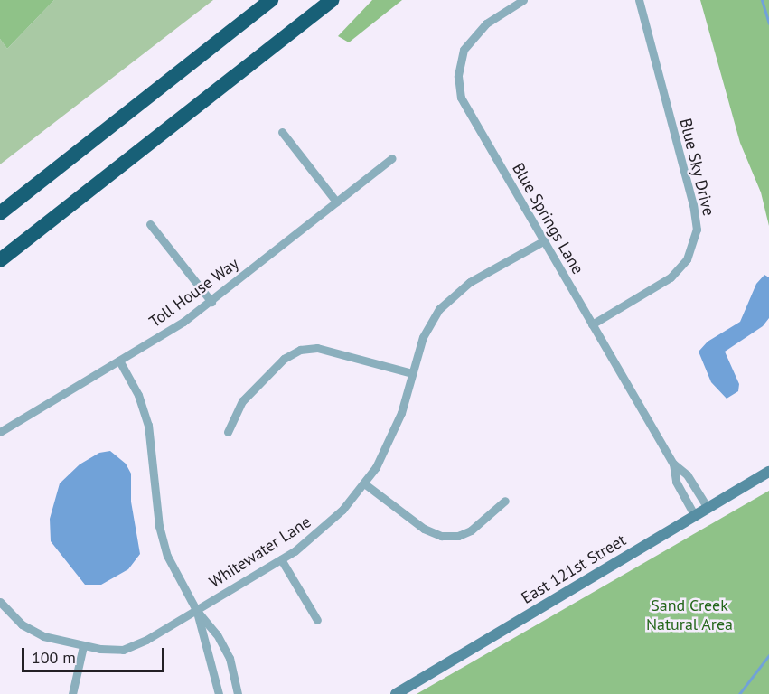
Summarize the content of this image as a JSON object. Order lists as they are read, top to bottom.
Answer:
{
  "streets": {
    "street": [
      "Blue Sky Drive",
      "Blue Springs Lane",
      "Toll House Way",
      "Whitewater Lane",
      "East 121st Street"
    ]
  },
  "crossings": [
    ["Blue Sky Drive", "Blue Springs Lane"],
    ["Blue Springs Lane", "Whitewater Lane"],
    ["Blue Springs Lane", "East 121st Street"]
  ],
  "parks": ["Sand Creek Natural Area"],
  "scale_bar": "100 m"
}
